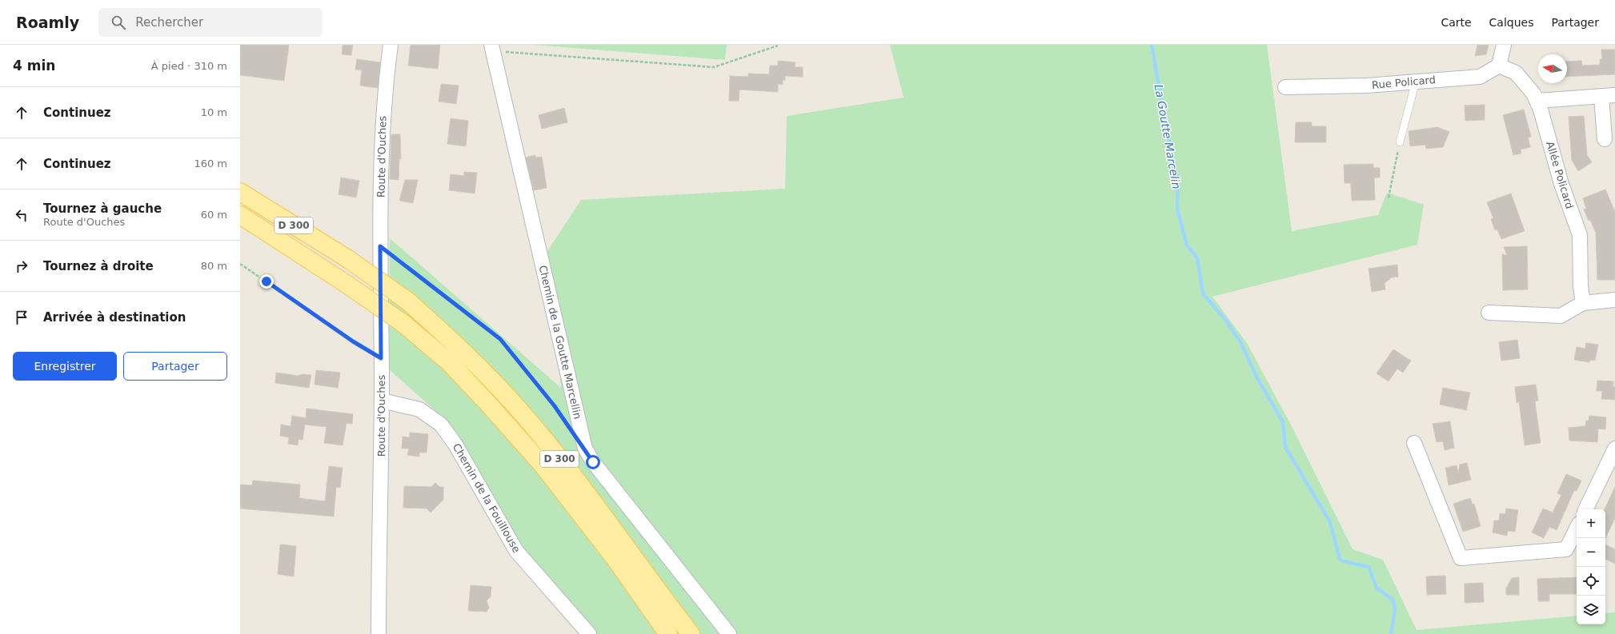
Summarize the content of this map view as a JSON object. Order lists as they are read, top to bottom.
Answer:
{
  "streets": {
    "main road": ["D 300"],
    "street": [
      "Rue Policard",
      "Route d'Ouches",
      "Allée Policard",
      "Chemin de la Goutte Marcellin",
      "Chemin de la Fouillouse"
    ]
  },
  "crossings": [
    ["Rue Policard", "Allée Policard"],
    ["Route d'Ouches", "Chemin de la Fouillouse"]
  ],
  "water": ["La Goutte Marcelin"],
  "north": "left",
  "page": {
    "header": "Roamly",
    "search": "Rechercher",
    "nav": ["Carte", "Calques", "Partager"],
    "heading": ["4 min", "À pied · 310 m"],
    "list": [
      ["Continuez", "10 m"],
      ["Continuez", "160 m"],
      ["Tournez à gauche", "Route d'Ouches", "60 m"],
      ["Tournez à droite", "80 m"],
      "Arrivée à destination"
    ],
    "buttons": ["Enregistrer", "Partager"],
    "map_buttons": ["+", "−"]
  }
}
